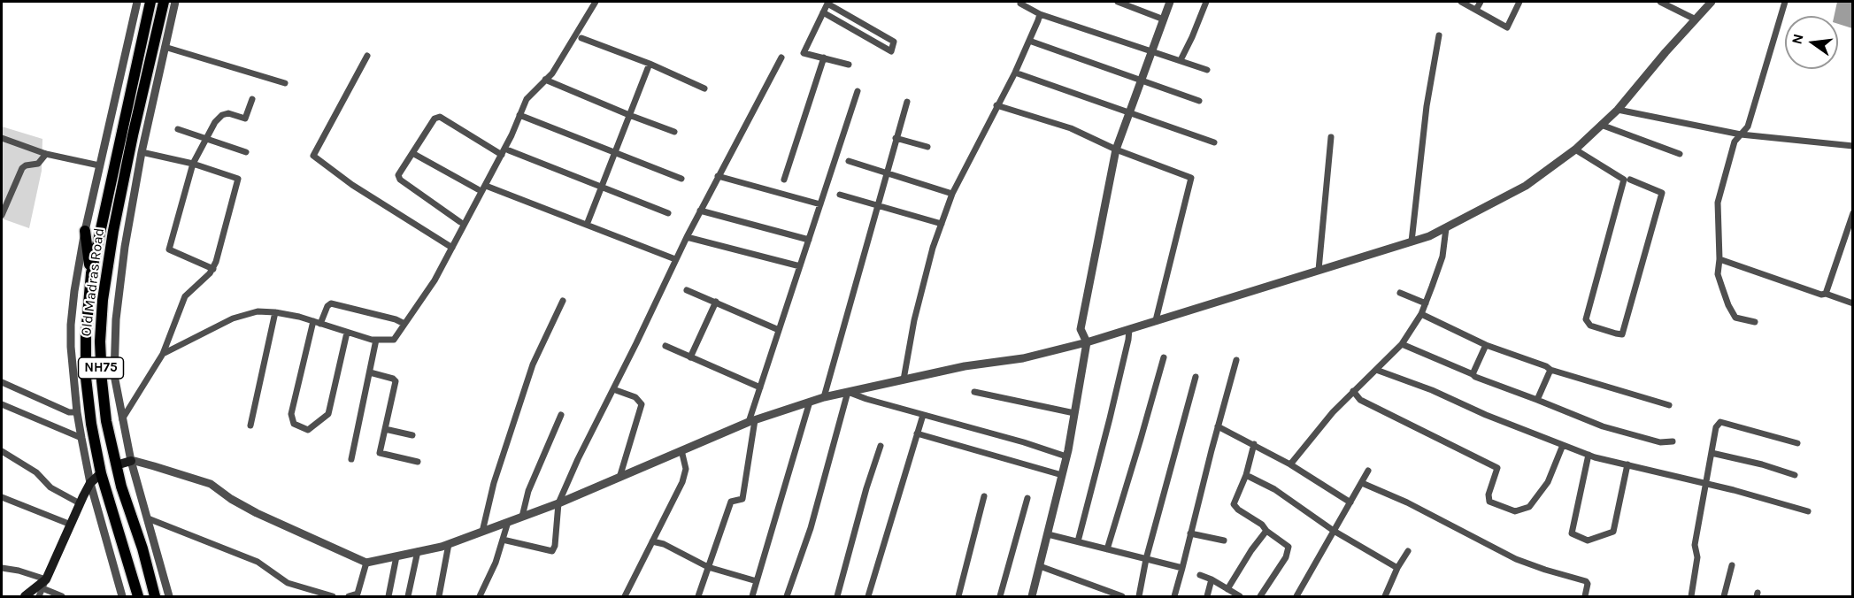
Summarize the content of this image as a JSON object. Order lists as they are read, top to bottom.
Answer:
{
  "streets": {
    "highway": ["Old Madras Road", "NH75"]
  },
  "north": "left"
}
